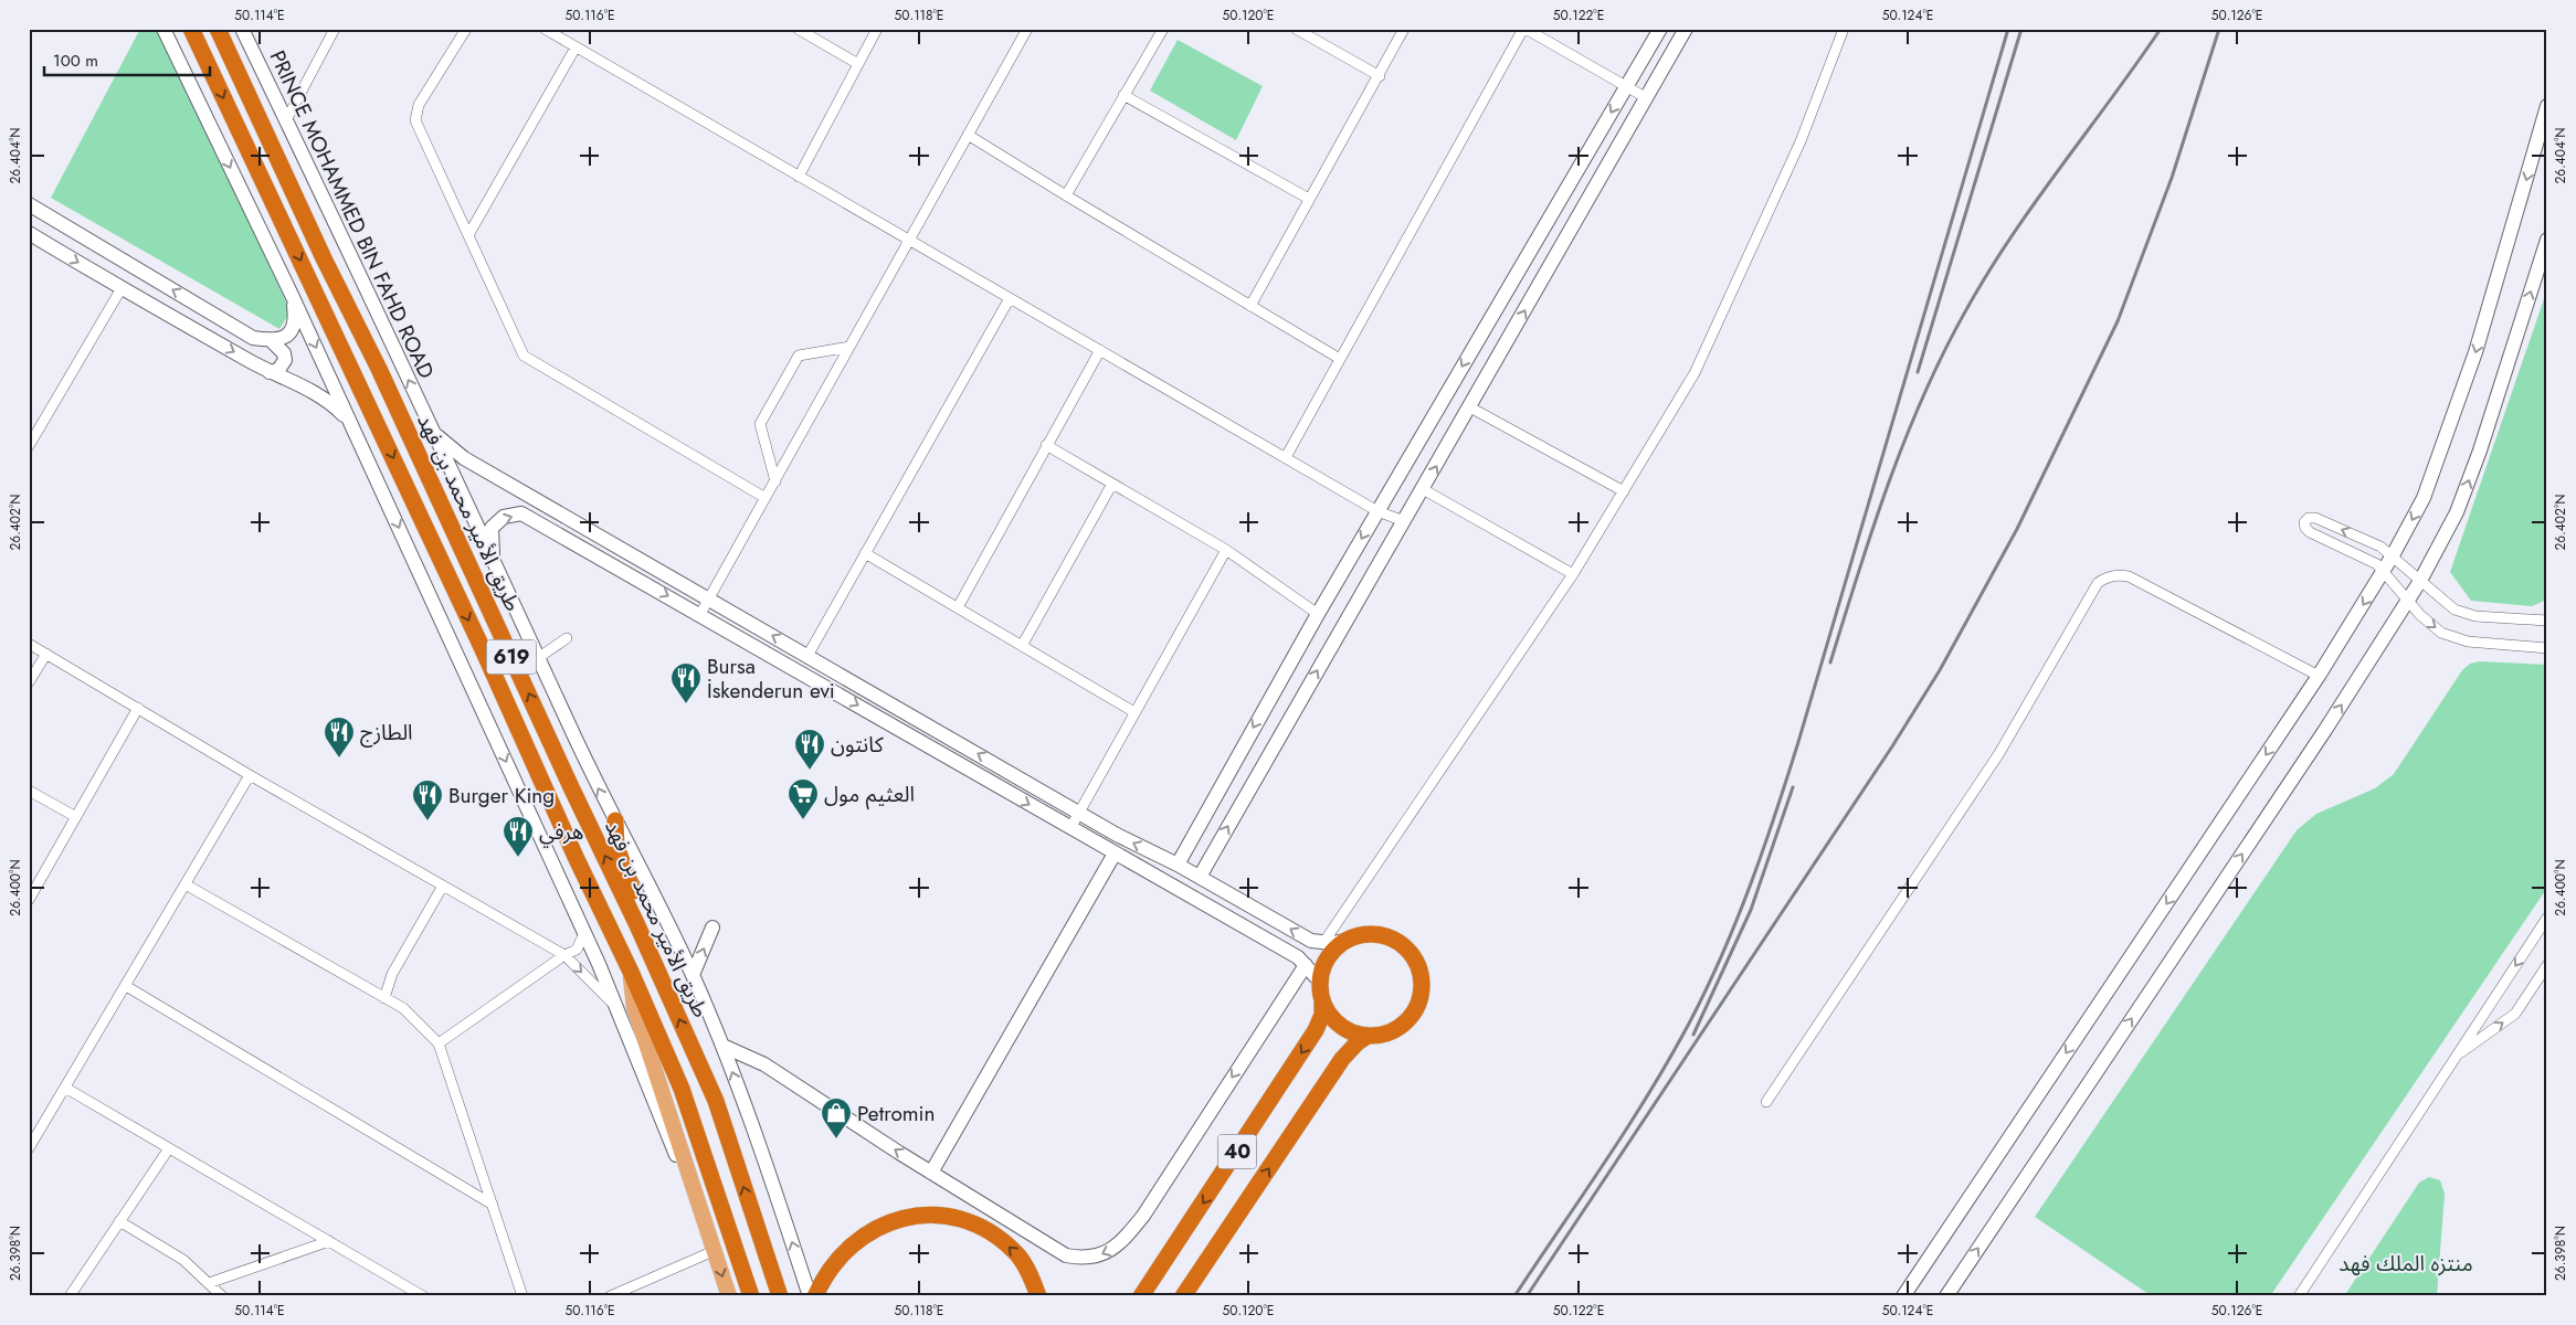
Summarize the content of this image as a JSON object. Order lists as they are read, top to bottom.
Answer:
{
  "streets": {
    "highway": ["طريق الأمير محمد بن فهد", "619", "40"],
    "street": ["PRINCE MOHAMMED BIN FAHD ROAD"]
  },
  "parks": ["منتزه الملك فهد"],
  "places": {
    "restaurant": [
      "Bursa İskenderun evi",
      "الطازج",
      "كانتون",
      "Burger King",
      "هرفي"
    ],
    "supermarket": ["العثيم مول"],
    "shop": ["Petromin"]
  },
  "scale_bar": "100 m",
  "coordinates": [
    "50.114°E",
    "50.116°E",
    "50.118°E",
    "50.120°E",
    "50.122°E",
    "50.124°E",
    "50.126°E",
    "26.404°N",
    "26.402°N",
    "26.400°N",
    "26.398°N"
  ]
}
